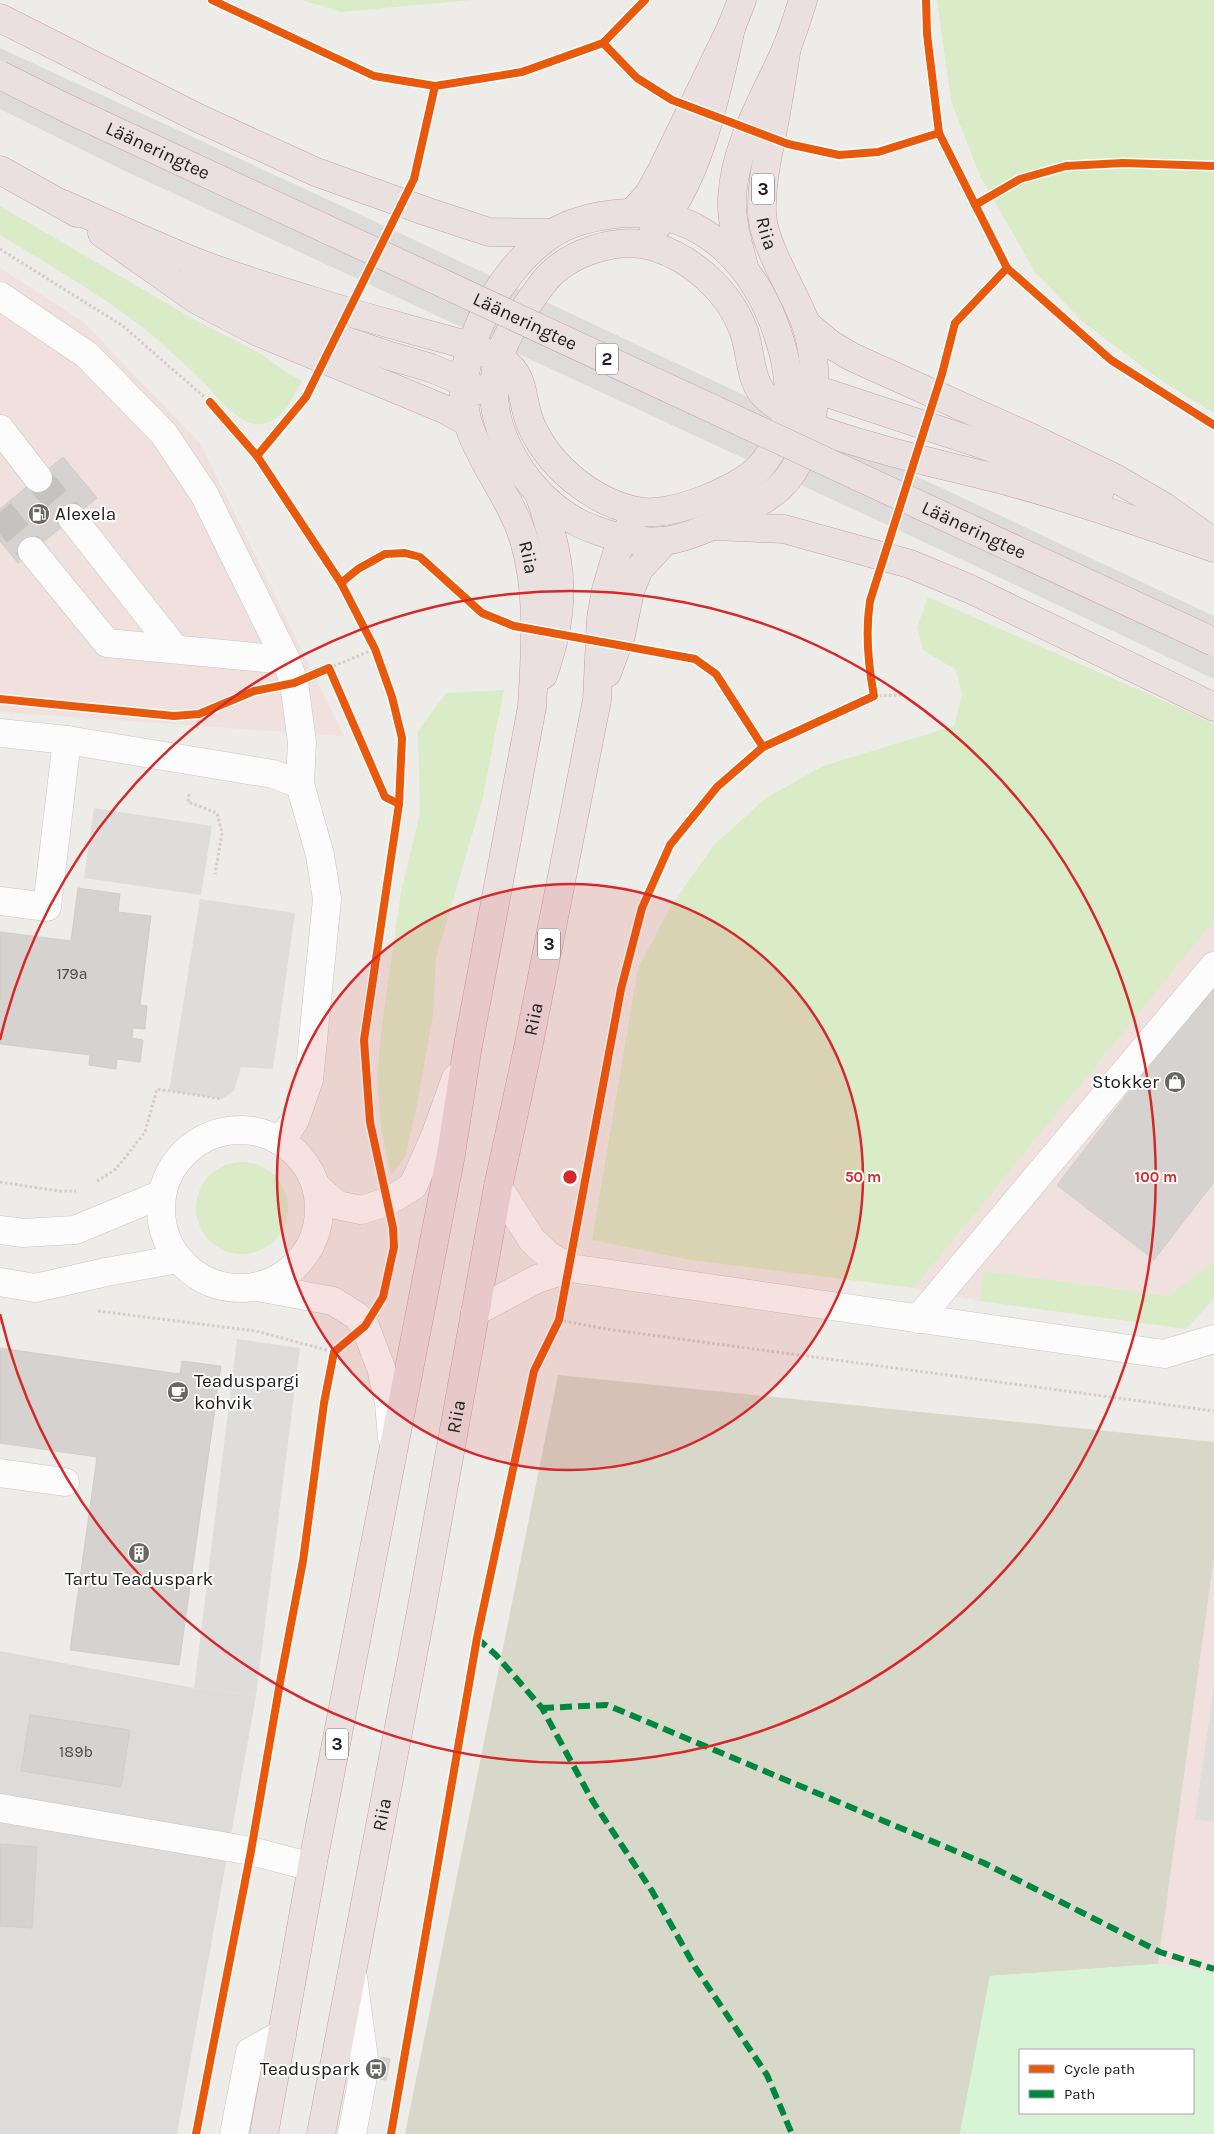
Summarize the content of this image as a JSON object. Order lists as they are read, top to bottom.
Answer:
{
  "streets": {
    "highway": [
      "Lääneringtee",
      "3",
      "Riia",
      "2"
    ]
  },
  "places": {
    "fuel station": ["Alexela"],
    "shop": ["Stokker"],
    "cafe": ["Teaduspargi kohvik"],
    "building": ["Tartu Teaduspark"],
    "bus stop": ["Teaduspark"]
  },
  "house_numbers": ["179a", "189b"],
  "legend": ["Cycle path", "Path"],
  "rings": ["50 m", "100 m"]
}
